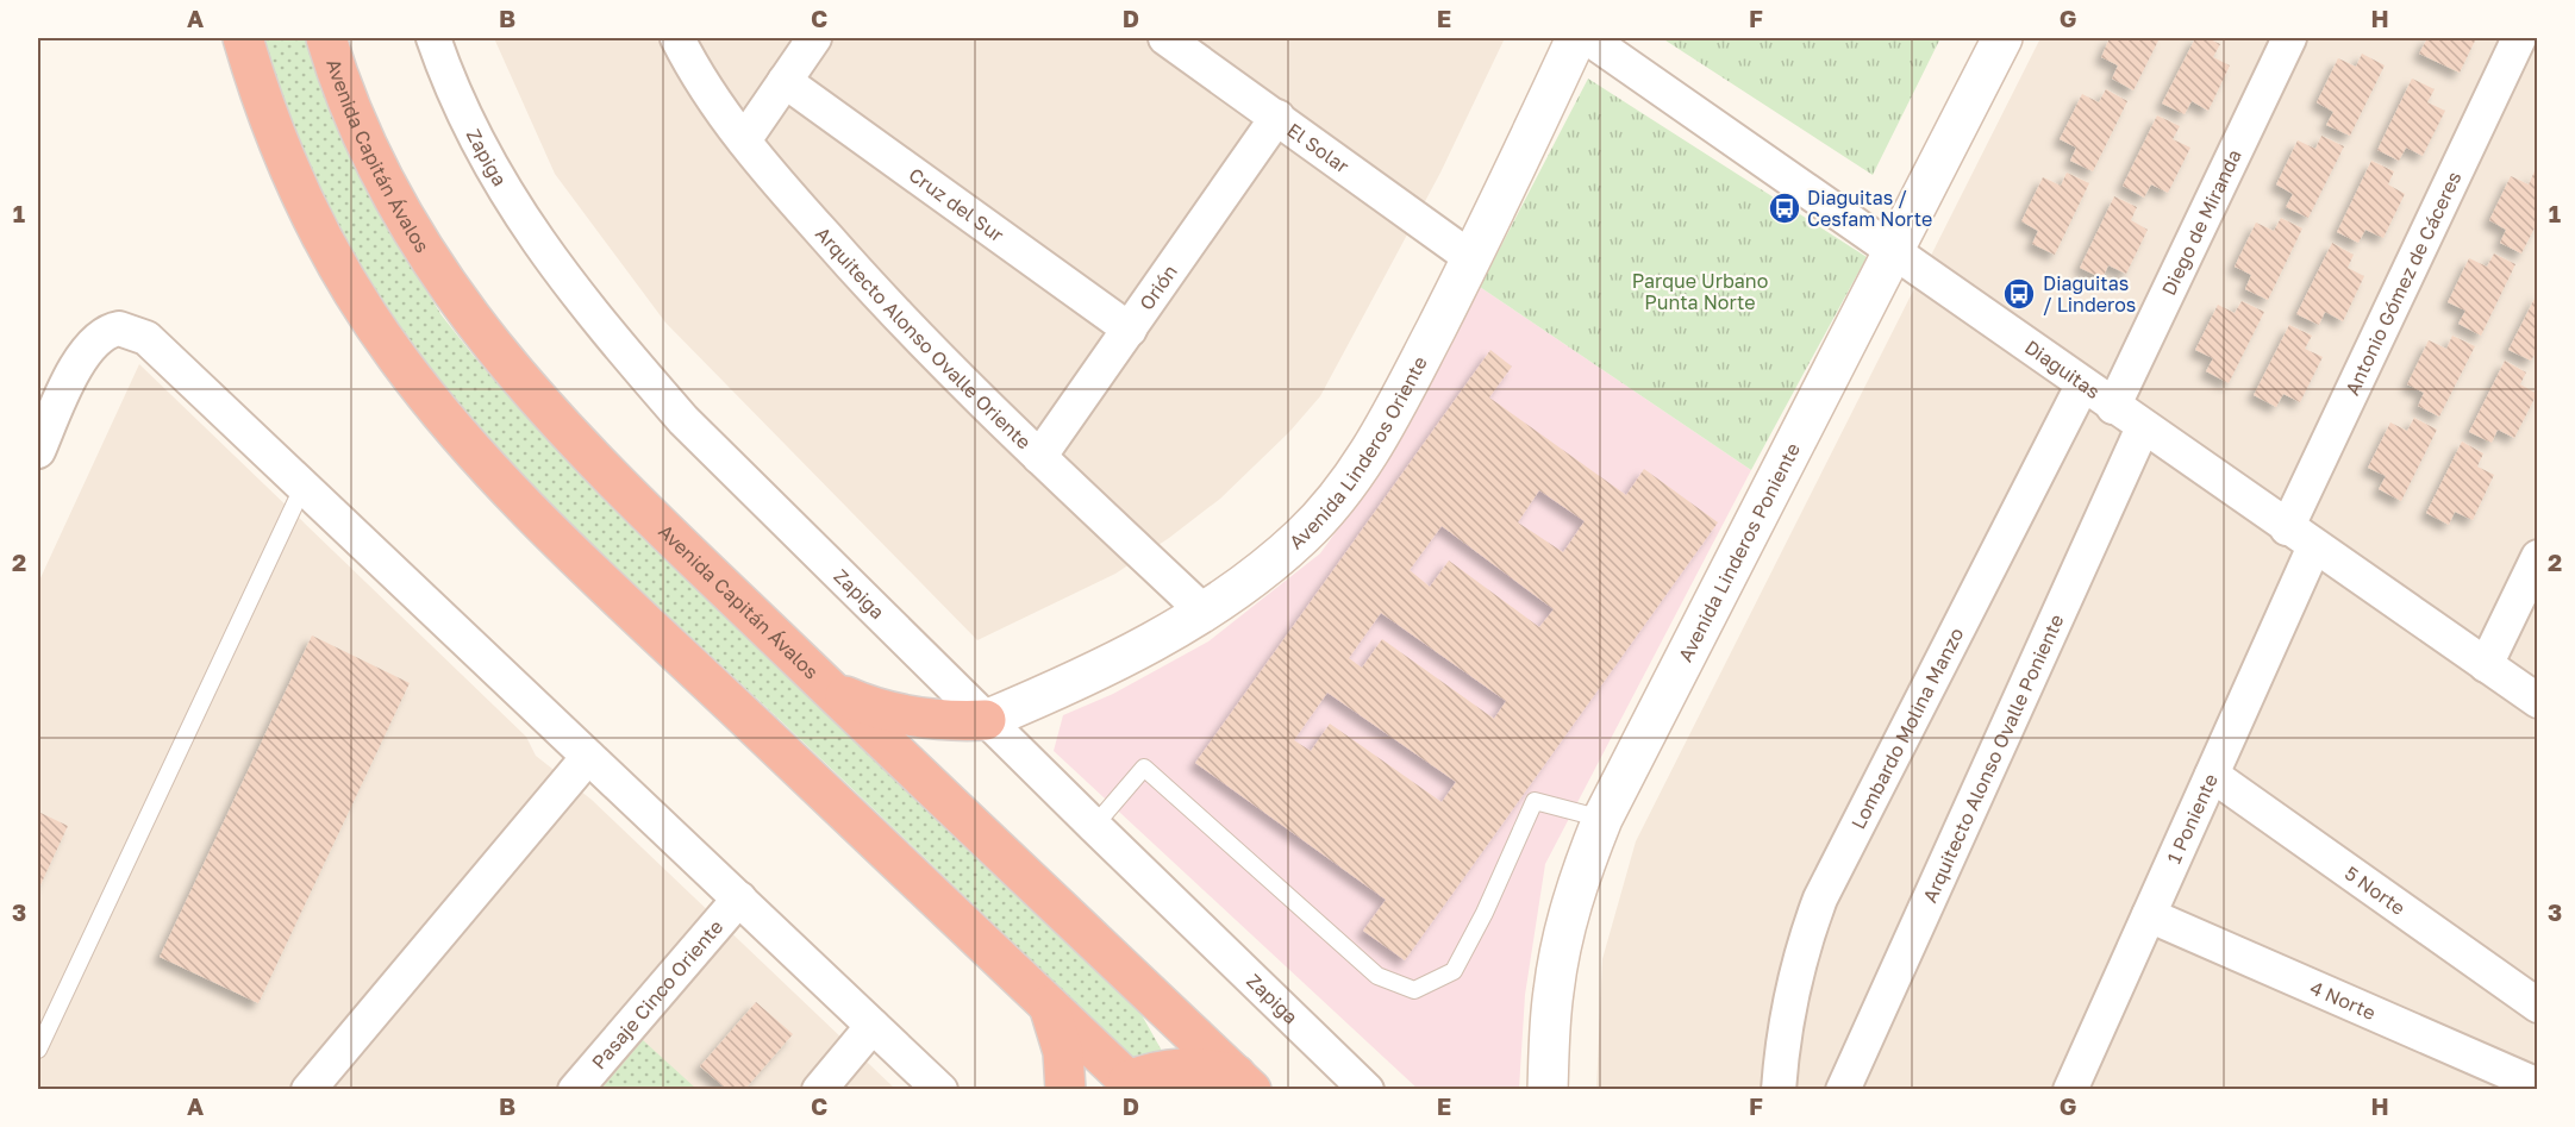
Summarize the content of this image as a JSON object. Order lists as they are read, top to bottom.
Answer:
{
  "streets": {
    "highway": ["Avenida Capitán Ávalos"],
    "street": [
      "El Solar",
      "Zapiga",
      "Cruz del Sur",
      "Diego de Miranda",
      "Antonio Gómez de Cáceres",
      "Orión",
      "Arquitecto Alonso Ovalle Oriente",
      "Diaguitas",
      "Avenida Linderos Oriente",
      "Avenida Linderos Poniente",
      "Lombardo Molina Manzo",
      "Arquitecto Alonso Ovalle Poniente",
      "1 Poniente",
      "5 Norte",
      "Pasaje Cinco Oriente",
      "4 Norte"
    ]
  },
  "crossings": [
    ["El Solar", "Orión"],
    ["El Solar", "Avenida Linderos Oriente"],
    ["Zapiga", "Avenida Linderos Oriente"],
    ["Cruz del Sur", "Orión"],
    ["Diego de Miranda", "Diaguitas"],
    ["Antonio Gómez de Cáceres", "Diaguitas"],
    ["Antonio Gómez de Cáceres", "1 Poniente"],
    ["Orión", "Arquitecto Alonso Ovalle Oriente"],
    ["Arquitecto Alonso Ovalle Oriente", "Avenida Linderos Oriente"],
    ["Diaguitas", "Avenida Linderos Poniente"],
    ["Diaguitas", "Lombardo Molina Manzo"],
    ["Diaguitas", "Arquitecto Alonso Ovalle Poniente"],
    ["Diaguitas", "1 Poniente"],
    ["1 Poniente", "5 Norte"],
    ["1 Poniente", "4 Norte"]
  ],
  "parks": ["Parque Urbano Punta Norte"],
  "places": {
    "bus stop": ["Diaguitas / Cesfam Norte", "Diaguitas / Linderos"]
  },
  "grid": {
    "columns": [
      "A",
      "B",
      "C",
      "D",
      "E",
      "F",
      "G",
      "H"
    ],
    "rows": ["1", "2", "3"]
  }
}
